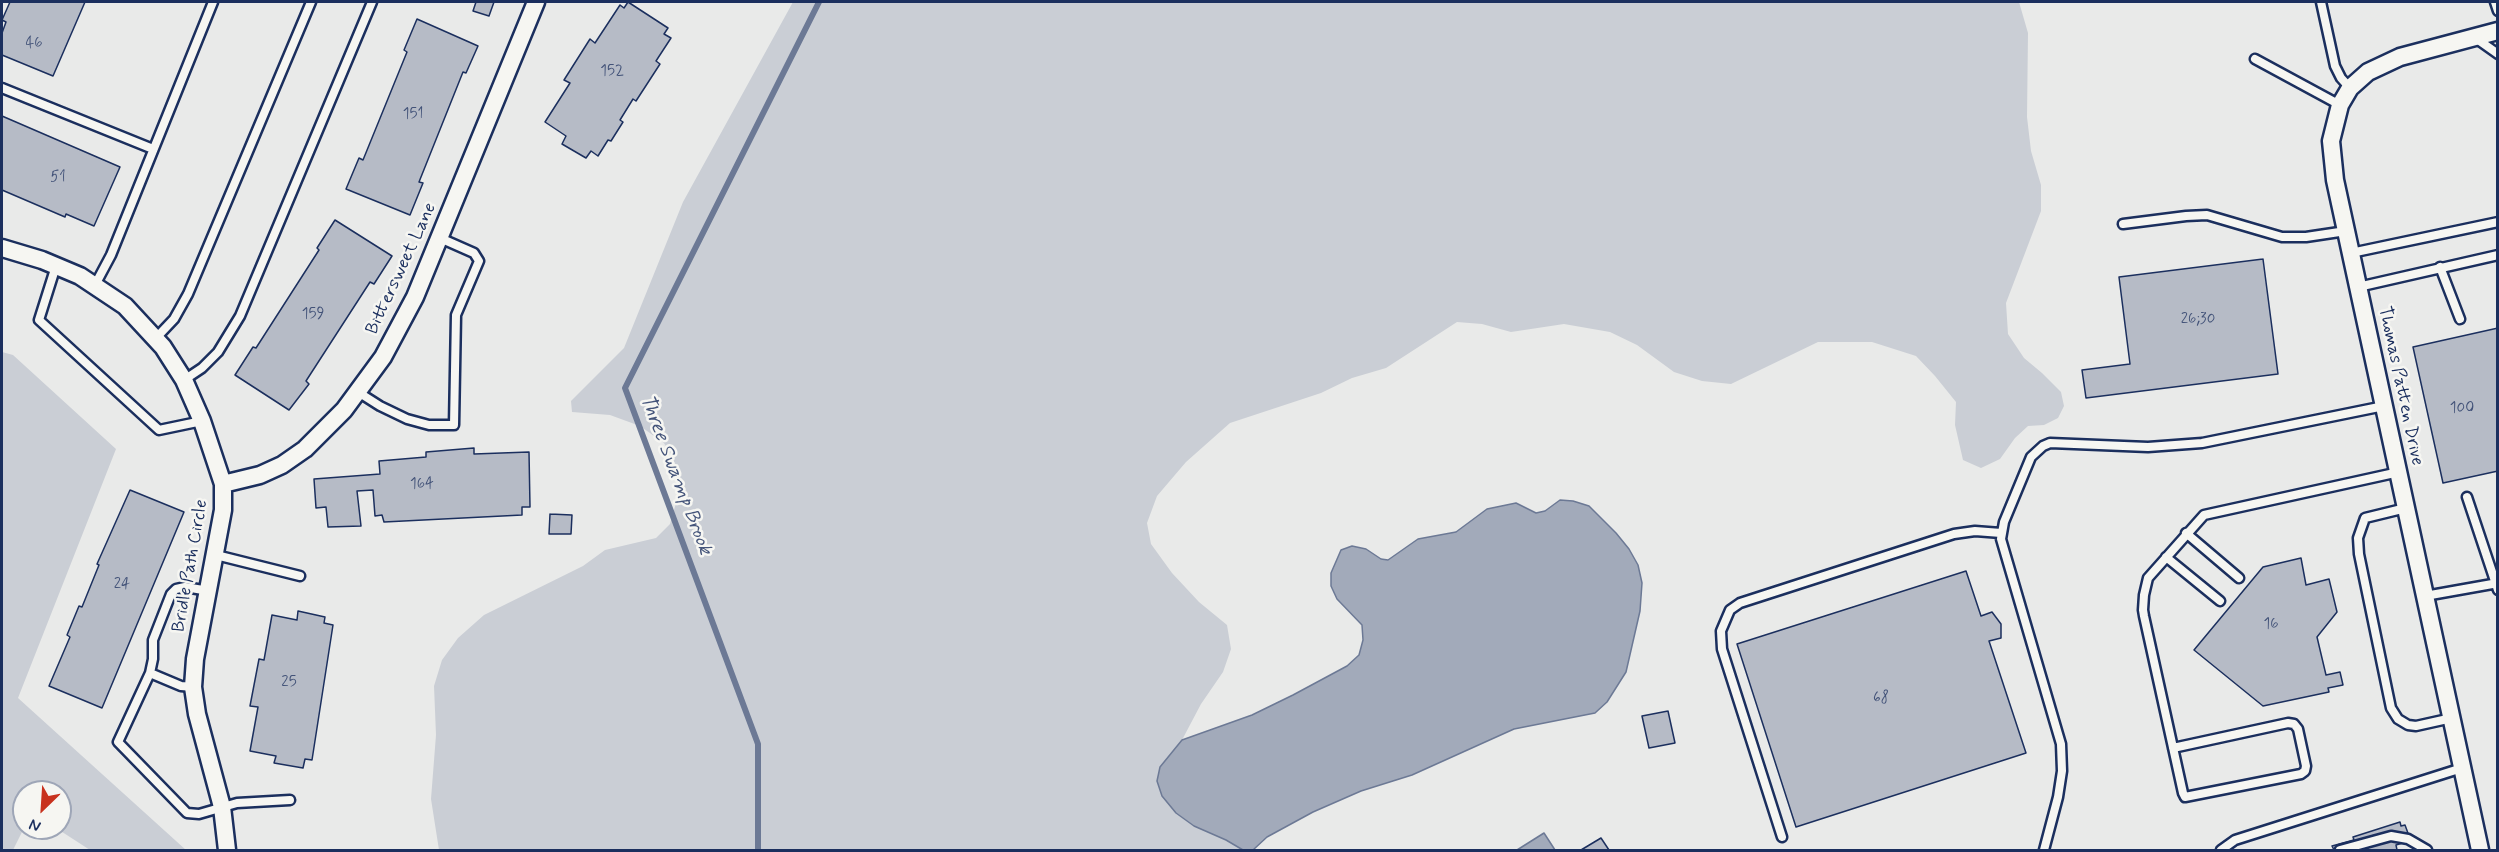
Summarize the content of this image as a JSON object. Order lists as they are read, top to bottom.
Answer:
{
  "streets": {
    "street": ["Bittersweet Lane", "Thomas Patten Drive", "Bridle Path Circle"]
  },
  "crossings": [
    ["Bittersweet Lane", "Bridle Path Circle"]
  ],
  "water": ["Three Swamp Brook"],
  "house_numbers": [
    "46",
    "152",
    "151",
    "51",
    "159",
    "26;30",
    "100",
    "164",
    "24",
    "16",
    "25",
    "68"
  ],
  "north": "bottom left"
}
